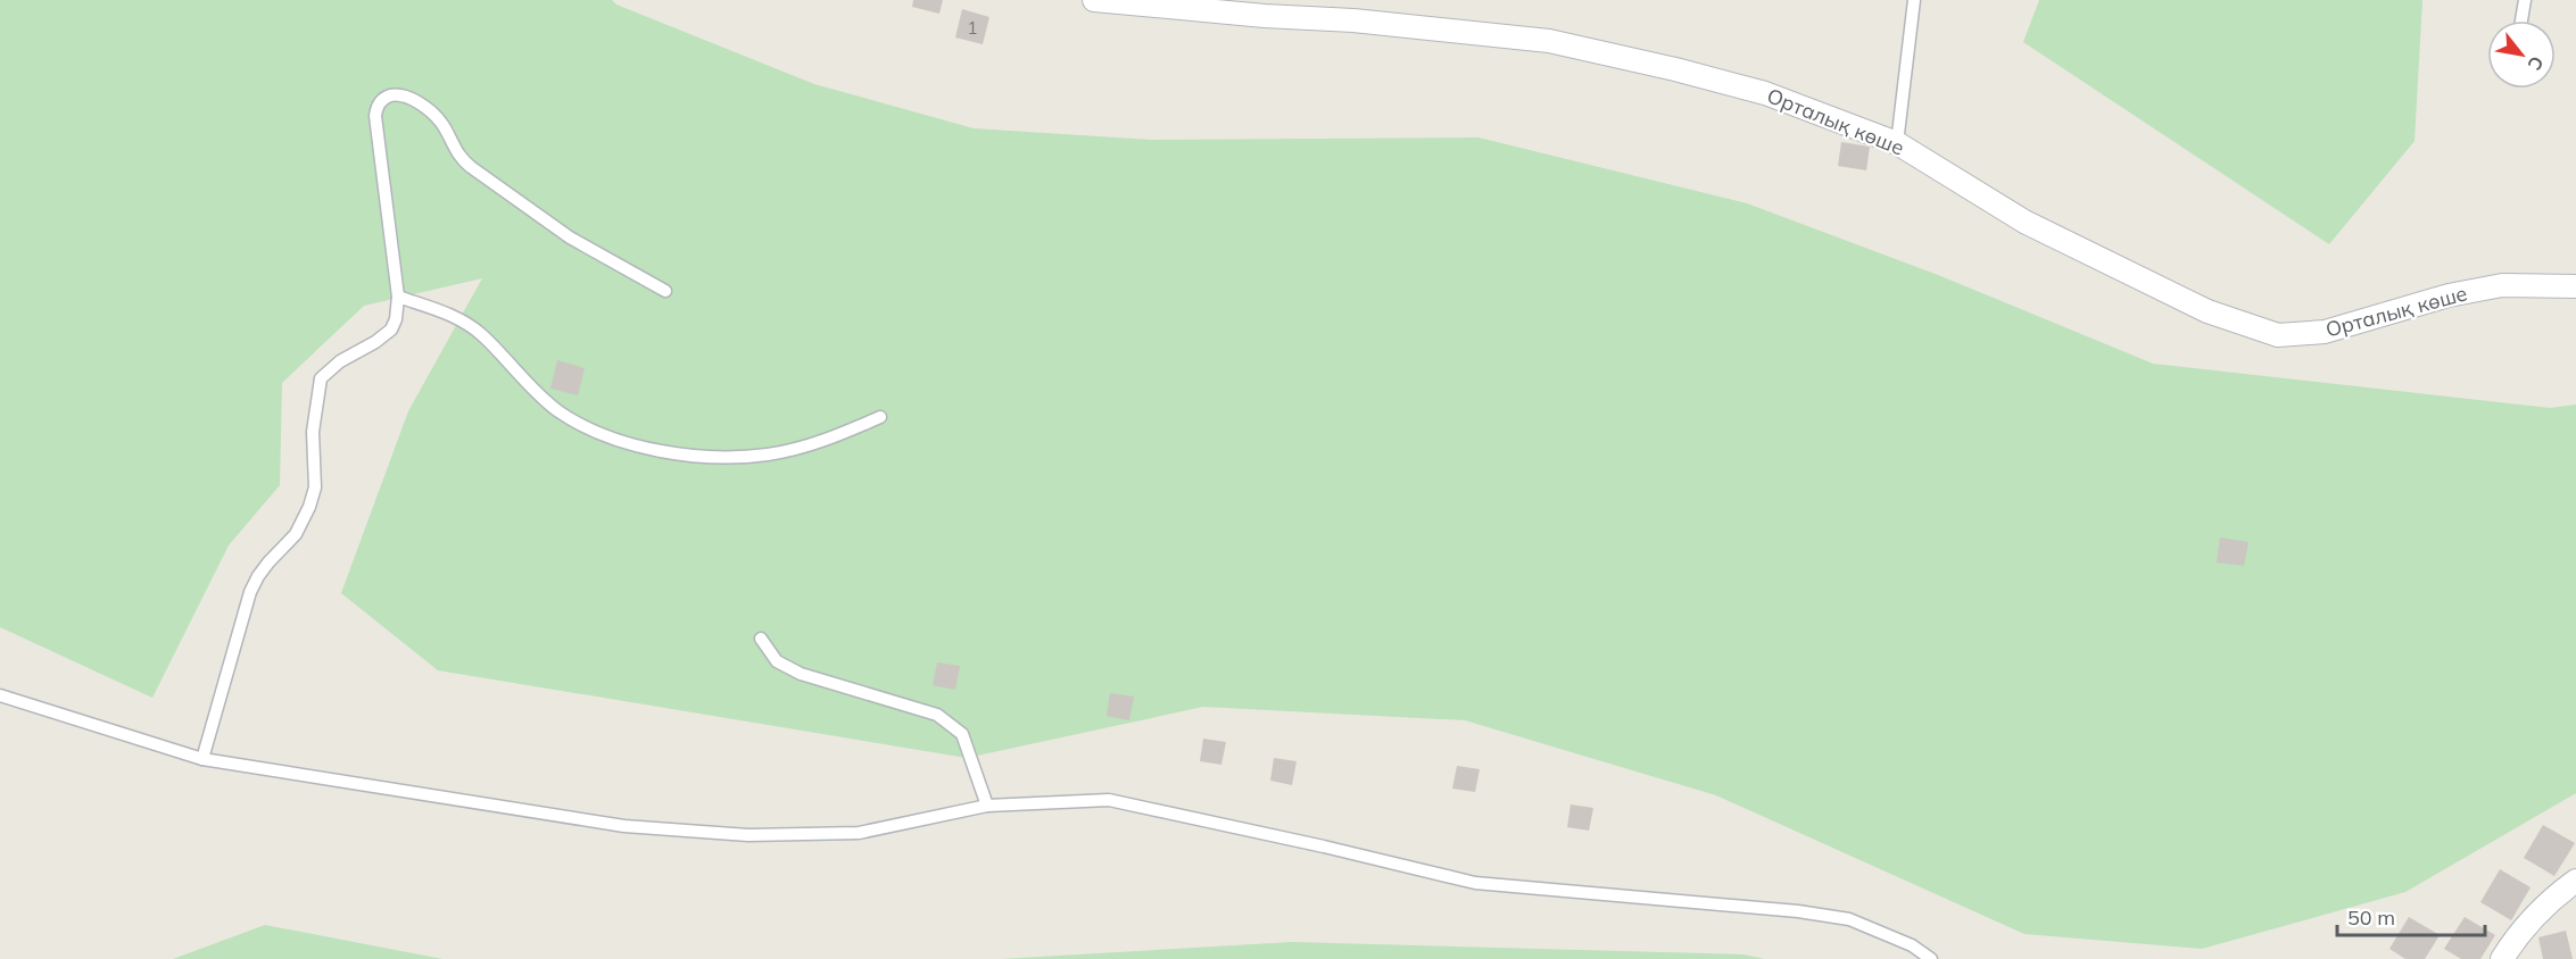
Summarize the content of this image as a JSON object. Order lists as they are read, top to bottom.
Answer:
{
  "streets": {
    "street": ["Орталық көше"]
  },
  "house_numbers": ["1"],
  "scale_bar": "50 m",
  "north": "bottom right"
}
